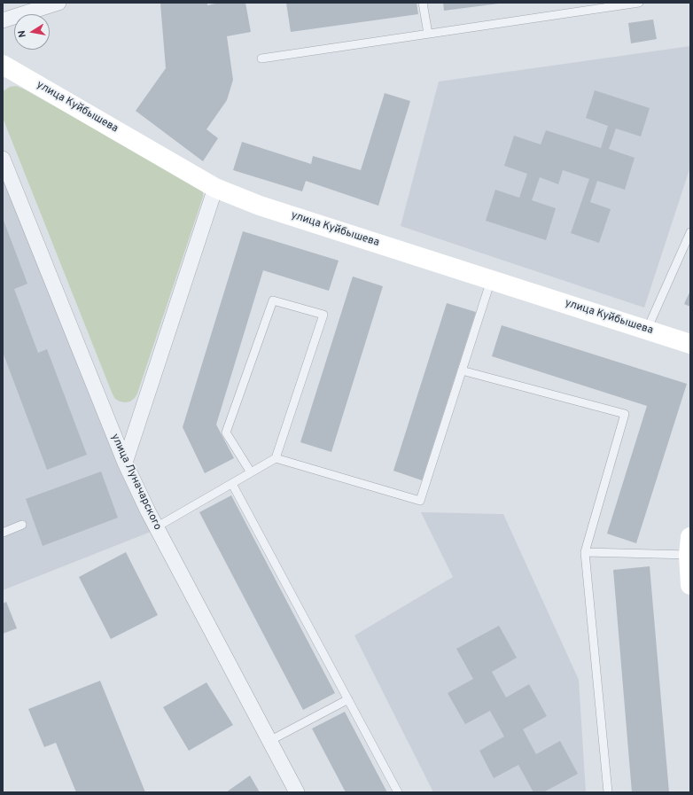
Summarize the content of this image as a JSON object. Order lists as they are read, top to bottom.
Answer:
{
  "streets": {
    "street": ["улица Куйбышева", "улица Луначарского"]
  },
  "north": "left"
}
